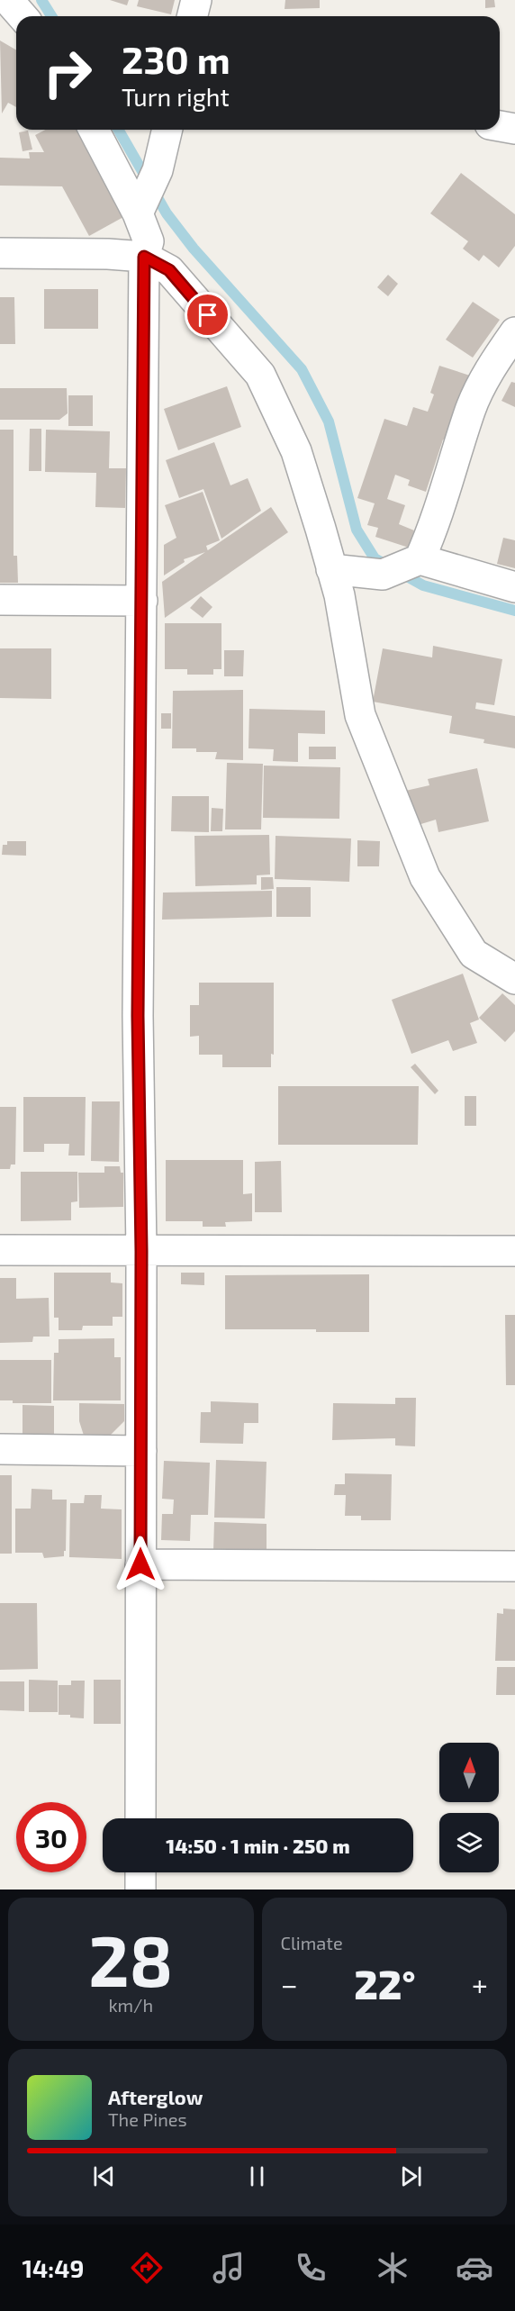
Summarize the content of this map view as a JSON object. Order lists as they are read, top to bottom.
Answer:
{
  "north": "top",
  "page": {
    "turn": ["230 m", "Turn right"],
    "limit": "30",
    "trip": "14:50 · 1 min · 250 m",
    "tile": [
      ["28", "km/h"],
      "Climate"
    ],
    "heat": ["−", "22°", "+"],
    "song": ["Afterglow", "The Pines"],
    "tabs": "14:49"
  }
}
